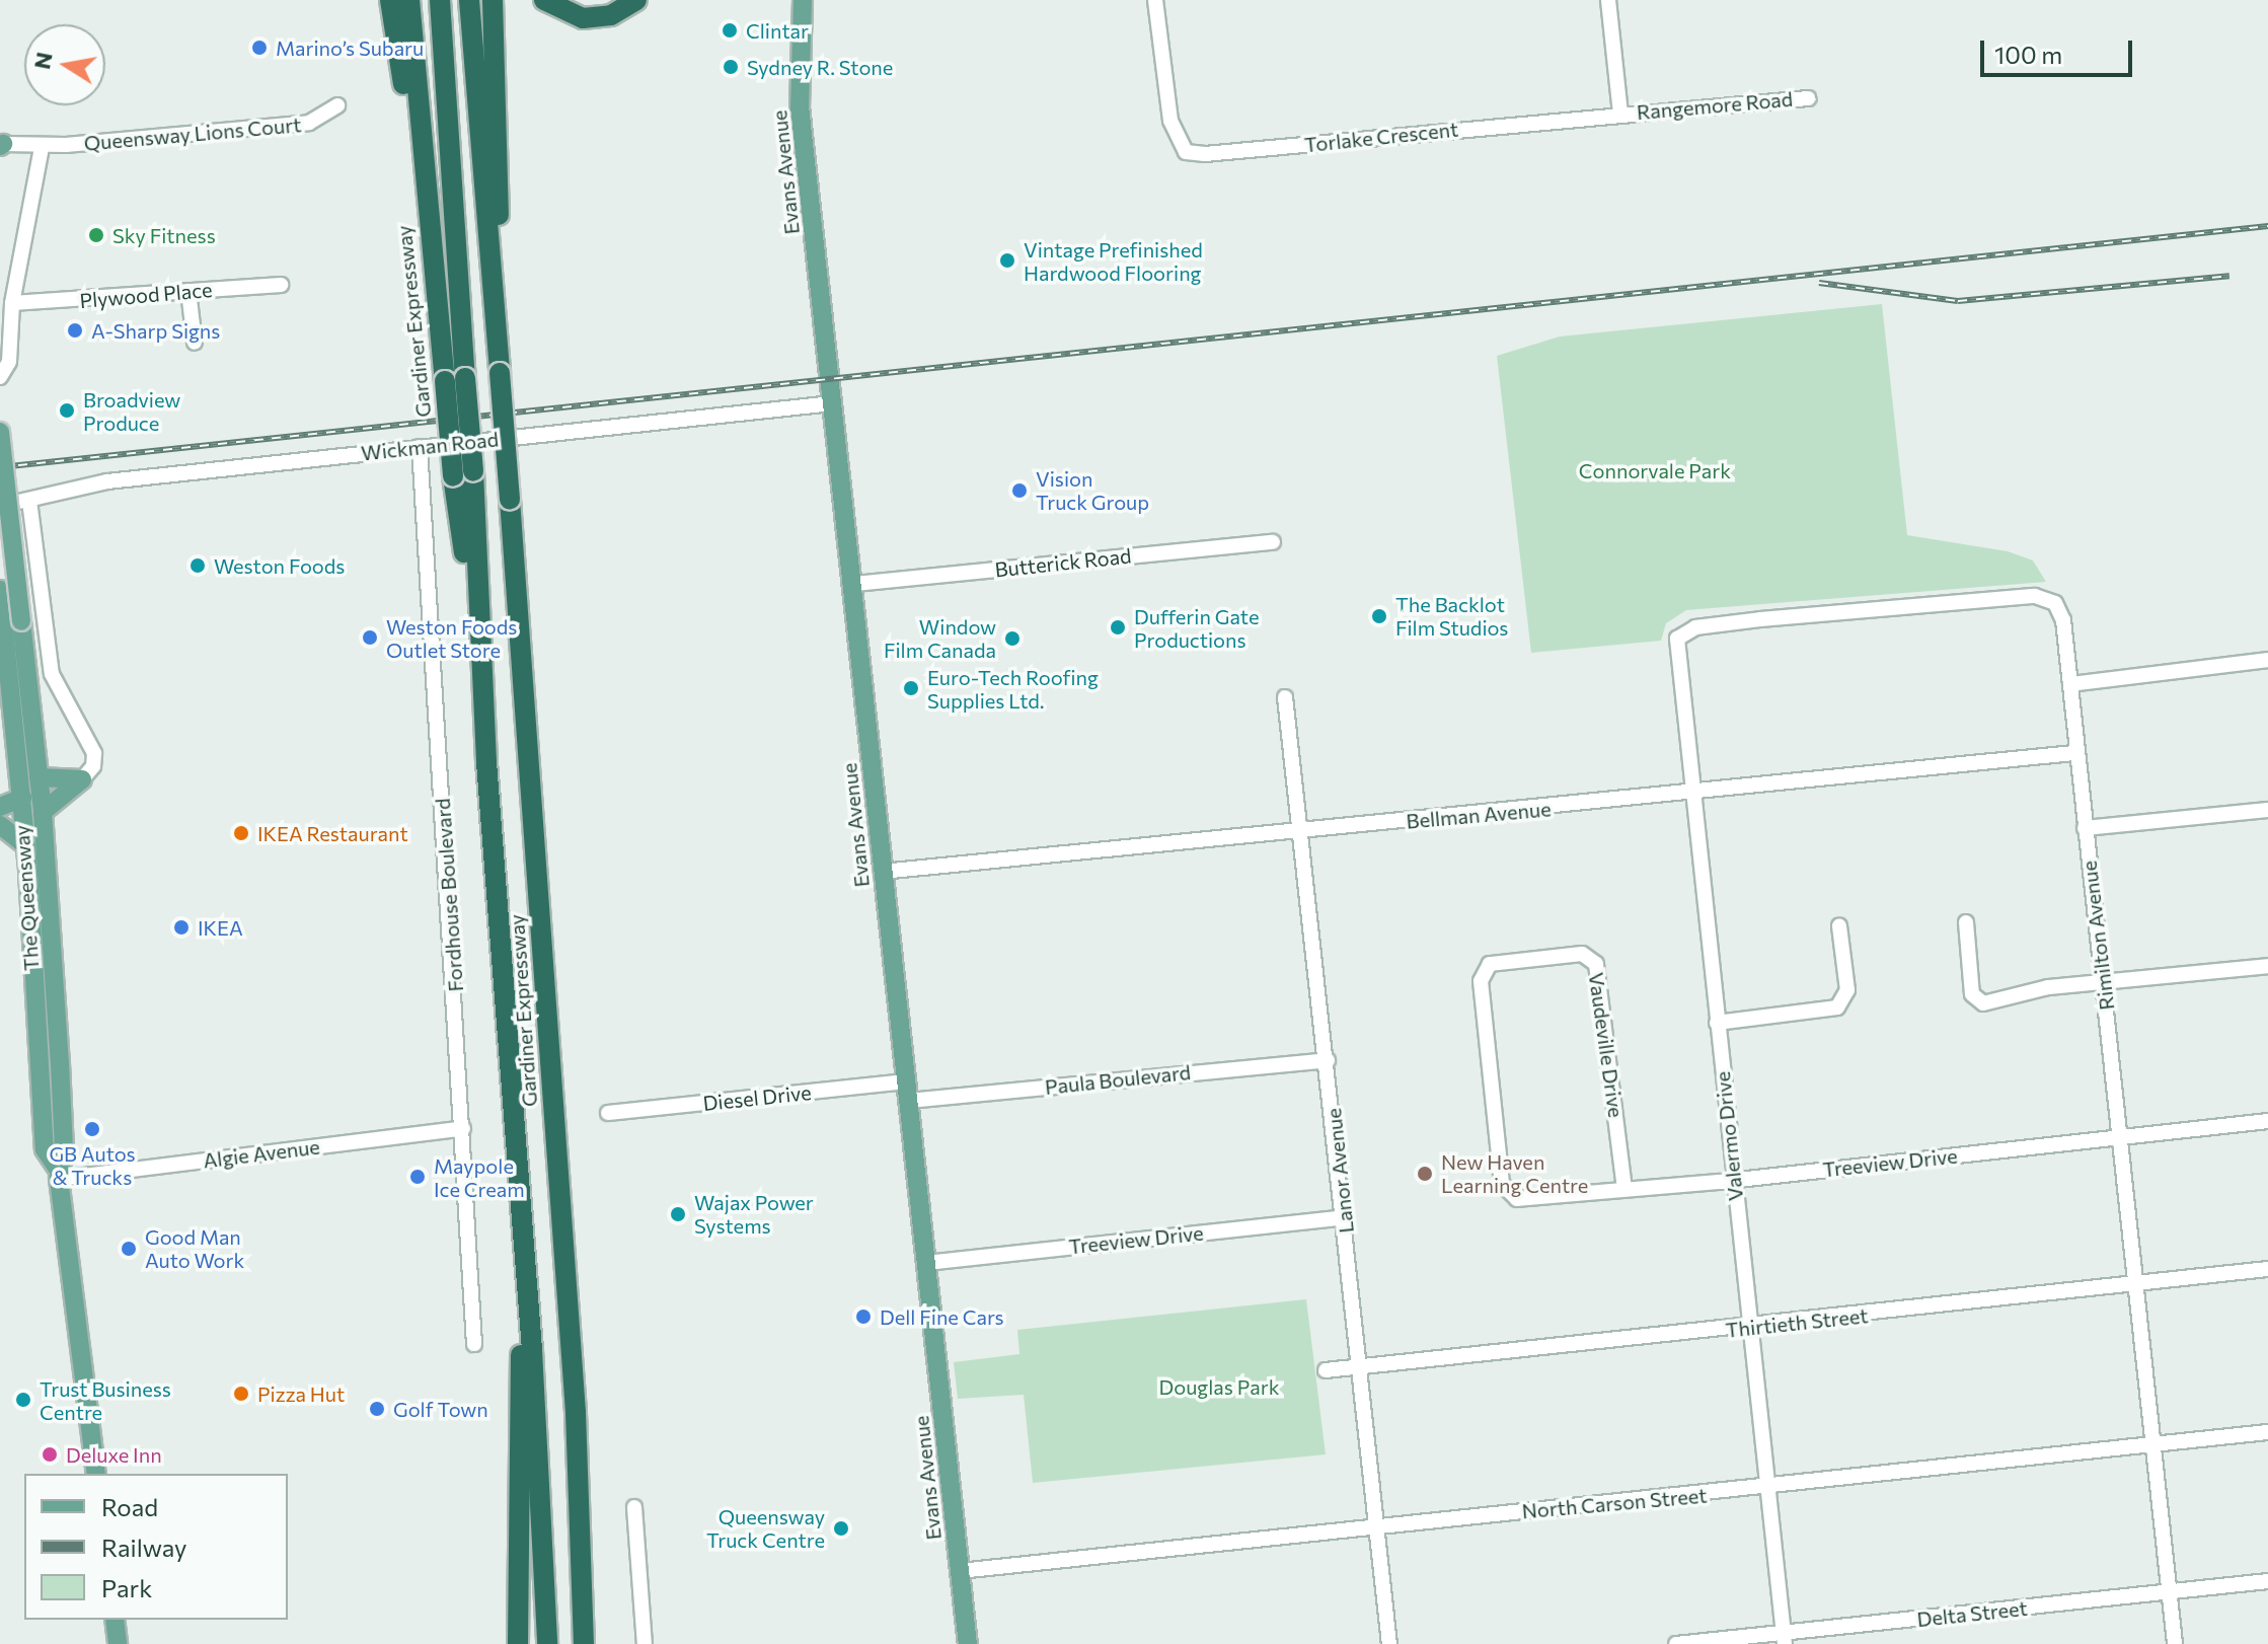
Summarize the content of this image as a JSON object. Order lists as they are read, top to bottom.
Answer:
{
  "streets": {
    "highway": ["Gardiner Expressway"],
    "main road": ["Evans Avenue", "The Queensway"],
    "street": [
      "Rangemore Road",
      "Queensway Lions Court",
      "Torlake Crescent",
      "Plywood Place",
      "Wickman Road",
      "Butterick Road",
      "Bellman Avenue",
      "Fordhouse Boulevard",
      "Rimilton Avenue",
      "Vaudeville Drive",
      "Paula Boulevard",
      "Diesel Drive",
      "Valermo Drive",
      "Algie Avenue",
      "Treeview Drive",
      "Lanor Avenue",
      "Thirtieth Street",
      "North Carson Street",
      "Delta Street"
    ]
  },
  "crossings": [
    ["Rangemore Road", "Torlake Crescent"],
    ["Evans Avenue", "Wickman Road"],
    ["Evans Avenue", "Butterick Road"],
    ["Evans Avenue", "Bellman Avenue"],
    ["Evans Avenue", "Paula Boulevard"],
    ["Evans Avenue", "Diesel Drive"],
    ["Evans Avenue", "Treeview Drive"],
    ["Evans Avenue", "North Carson Street"],
    ["Wickman Road", "Fordhouse Boulevard"],
    ["Bellman Avenue", "Rimilton Avenue"],
    ["Bellman Avenue", "Valermo Drive"],
    ["Bellman Avenue", "Lanor Avenue"],
    ["Fordhouse Boulevard", "Algie Avenue"],
    ["The Queensway", "Algie Avenue"],
    ["Rimilton Avenue", "Valermo Drive"],
    ["Rimilton Avenue", "Treeview Drive"],
    ["Rimilton Avenue", "Thirtieth Street"],
    ["Rimilton Avenue", "North Carson Street"],
    ["Rimilton Avenue", "Delta Street"],
    ["Vaudeville Drive", "Treeview Drive"],
    ["Paula Boulevard", "Diesel Drive"],
    ["Paula Boulevard", "Lanor Avenue"],
    ["Valermo Drive", "Treeview Drive"],
    ["Valermo Drive", "Thirtieth Street"],
    ["Valermo Drive", "North Carson Street"],
    ["Valermo Drive", "Delta Street"],
    ["Treeview Drive", "Lanor Avenue"],
    ["Lanor Avenue", "Thirtieth Street"],
    ["Lanor Avenue", "North Carson Street"]
  ],
  "parks": ["Connorvale Park", "Douglas Park"],
  "places": [
    "Clintar",
    "Marino’s Subaru",
    "Sydney R. Stone",
    "Sky Fitness",
    "Vintage Prefinished Hardwood Flooring",
    "A-Sharp Signs",
    "Broadview Produce",
    "Vision Truck Group",
    "Weston Foods",
    "The Backlot Film Studios",
    "Dufferin Gate Productions",
    "Weston Foods Outlet Store",
    "Window Film Canada",
    "Euro-Tech Roofing Supplies Ltd.",
    "IKEA Restaurant",
    "IKEA",
    "GB Autos & Trucks",
    "New Haven Learning Centre",
    "Maypole Ice Cream",
    "Wajax Power Systems",
    "Good Man Auto Work",
    "Dell Fine Cars",
    "Pizza Hut",
    "Trust Business Centre",
    "Golf Town",
    "Deluxe Inn",
    "Queensway Truck Centre"
  ],
  "legend": ["Road", "Railway", "Park"],
  "scale_bar": "100 m",
  "north": "left"
}
